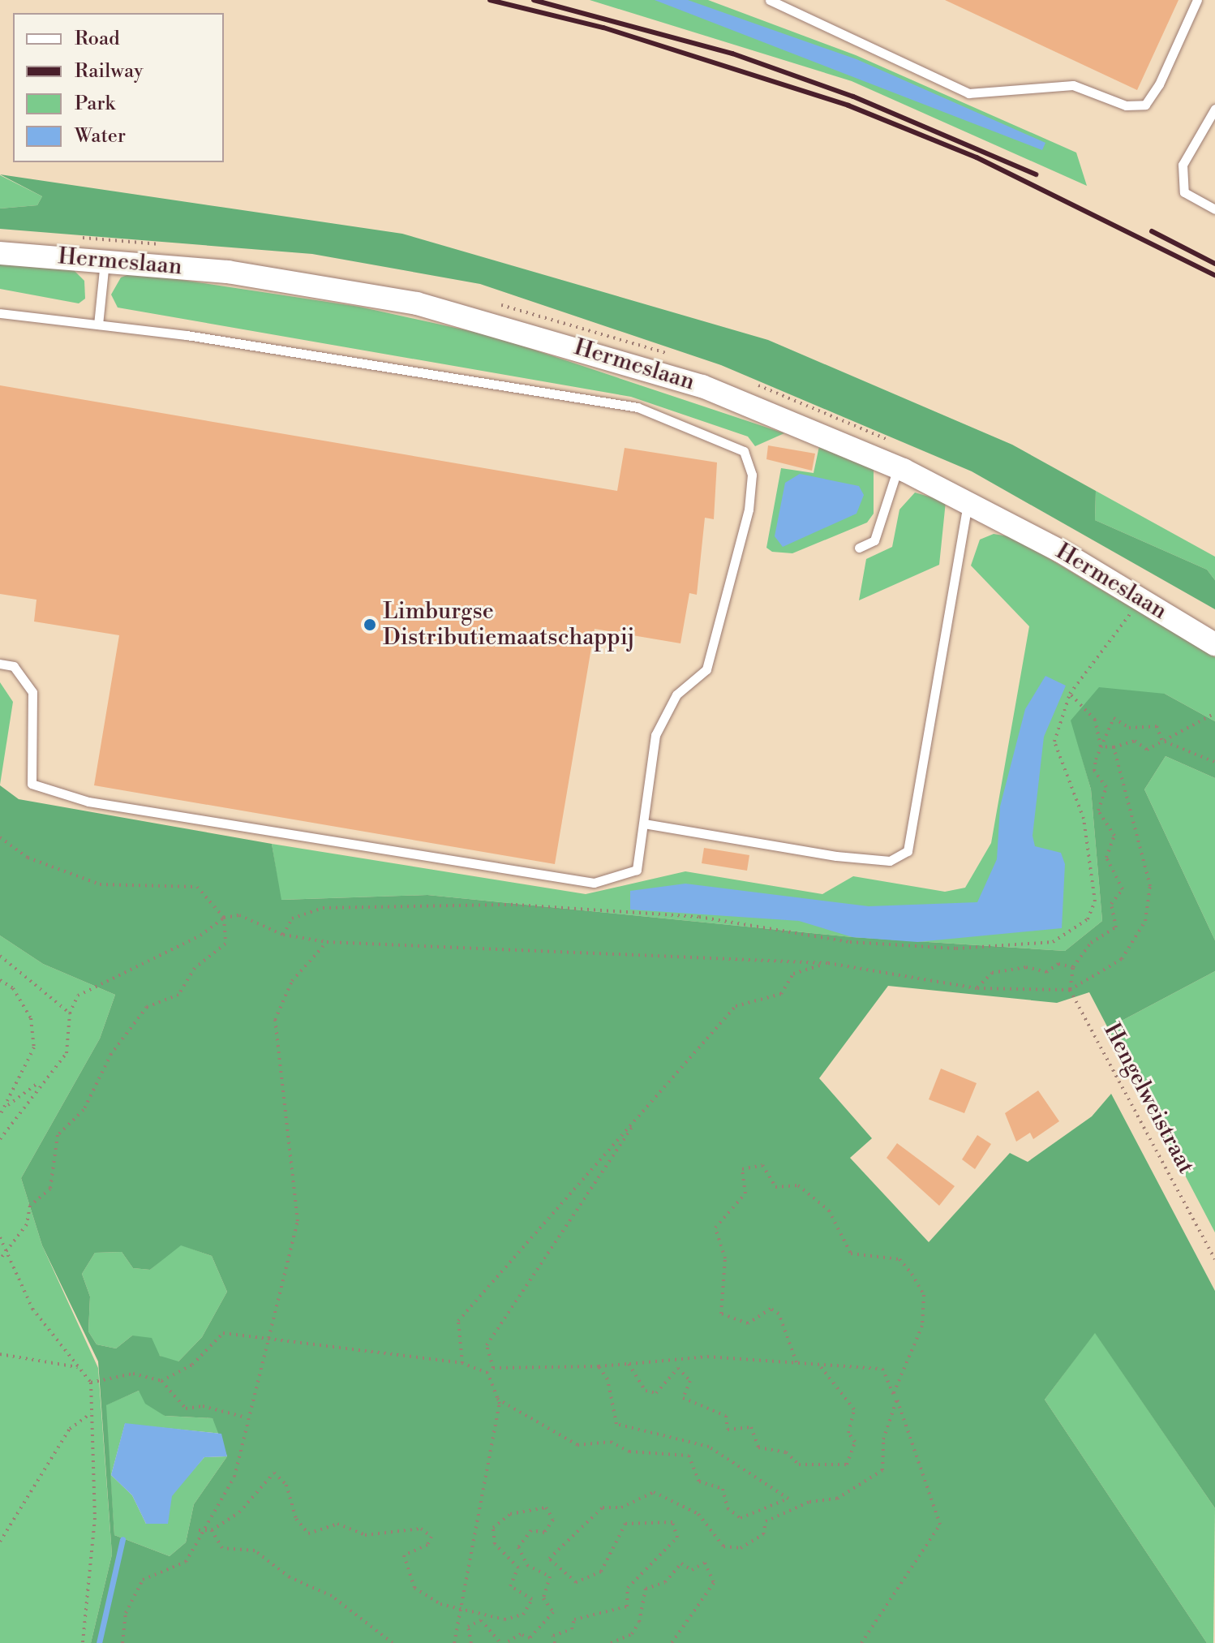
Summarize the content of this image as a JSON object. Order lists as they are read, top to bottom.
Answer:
{
  "streets": {
    "street": ["Hermeslaan"],
    "path": ["Hengelweistraat"]
  },
  "places": ["Limburgse Distributiemaatschappij"],
  "legend": [
    "Road",
    "Railway",
    "Park",
    "Water"
  ]
}
